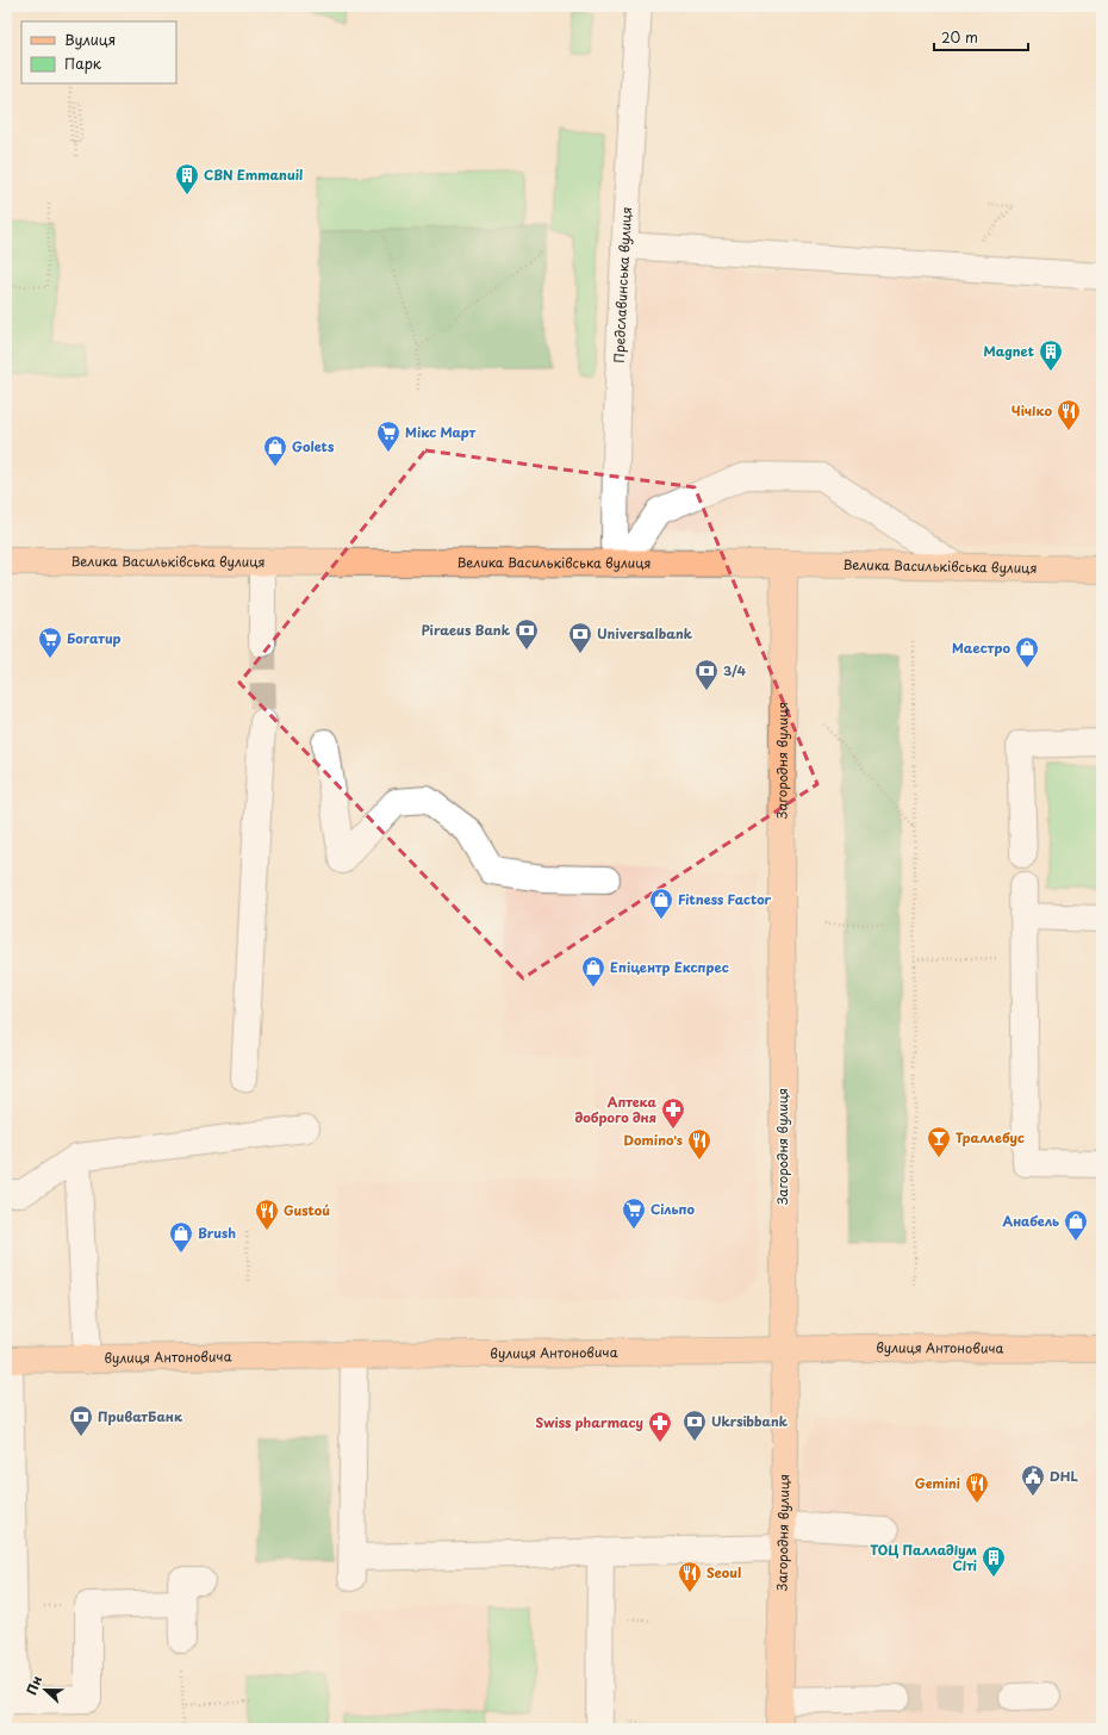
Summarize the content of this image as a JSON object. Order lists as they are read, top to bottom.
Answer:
{
  "streets": {
    "main road": ["Велика Васильківська вулиця", "Загородня вулиця", "вулиця Антоновича"],
    "street": ["Предславинська вулиця"]
  },
  "crossings": [
    ["Предславинська вулиця", "Велика Васильківська вулиця"],
    ["Велика Васильківська вулиця", "Загородня вулиця"],
    ["Загородня вулиця", "вулиця Антоновича"]
  ],
  "places": {
    "building": ["CBN Emmanuil", "Magnet", "ТОЦ Палладіум Сіті"],
    "restaurant": [
      "Чічіко",
      "Domino's",
      "Gustoú",
      "Gemini",
      "Seoul"
    ],
    "supermarket": ["Мікс Март", "Богатир", "Сільпо"],
    "shop": [
      "Golets",
      "Маестро",
      "Fitness Factor",
      "Епіцентр Експрес",
      "Анабель",
      "Brush"
    ],
    "bank": [
      "Piraeus Bank",
      "Universalbank",
      "3/4",
      "ПриватБанк",
      "Ukrsibbank"
    ],
    "pharmacy": ["Аптека доброго дня", "Swiss pharmacy"],
    "bar": ["Траллебус"],
    "public building": ["DHL"]
  },
  "legend": ["Вулиця", "Парк"],
  "scale_bar": "20 m",
  "north": "left"
}
